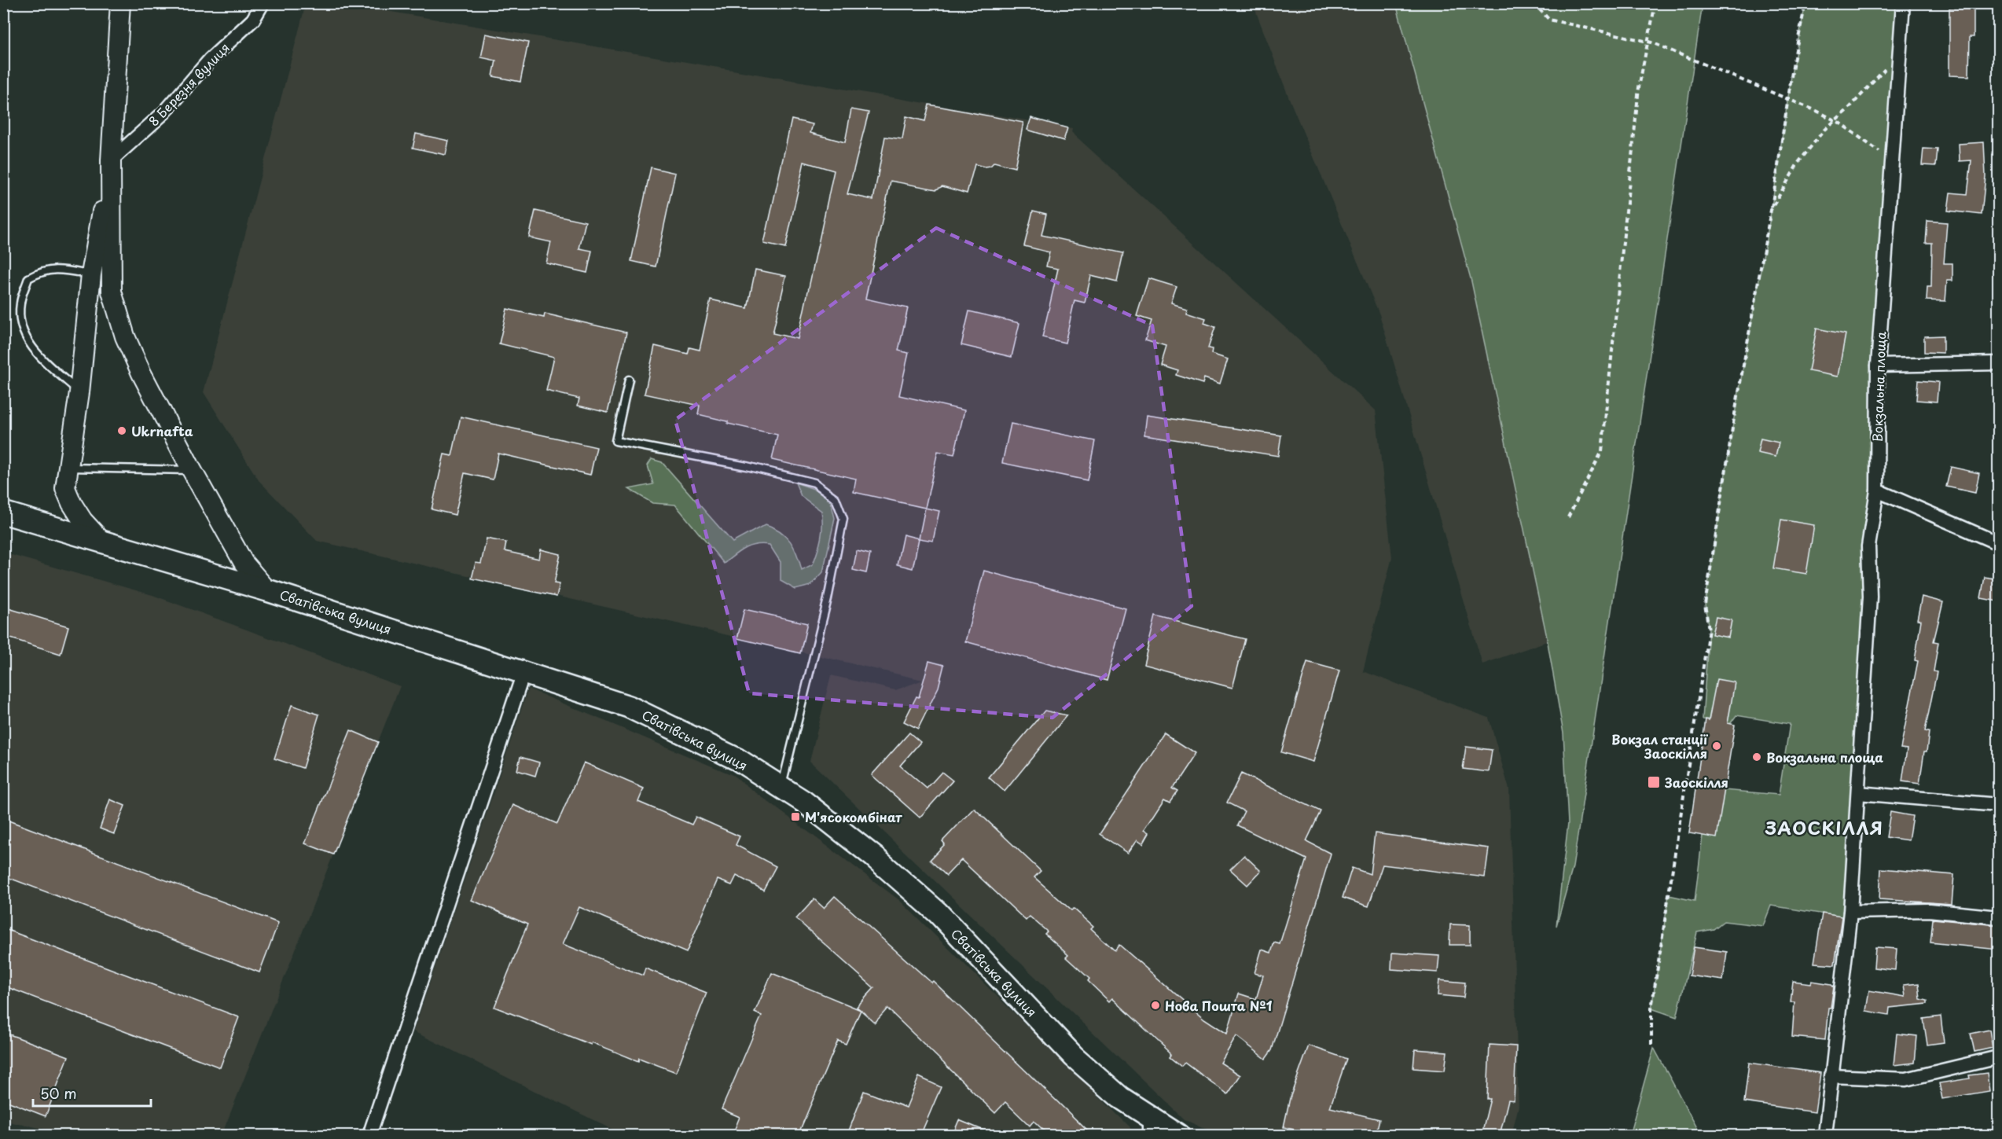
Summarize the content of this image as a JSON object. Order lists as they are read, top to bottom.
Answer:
{
  "streets": {
    "main road": ["Сватівська вулиця"],
    "street": ["8 Березня вулиця", "Вокзальна площа"]
  },
  "districts": ["ЗАОСКIЛЛЯ"],
  "places": {
    "other": [
      "Ukrnafta",
      "Вокзал станції Заоскілля",
      "Вокзальна площа",
      "Нова Пошта №1"
    ],
    "transit": ["Заоскiлля", "М'ясокомбінат"]
  },
  "scale_bar": "50 m"
}
